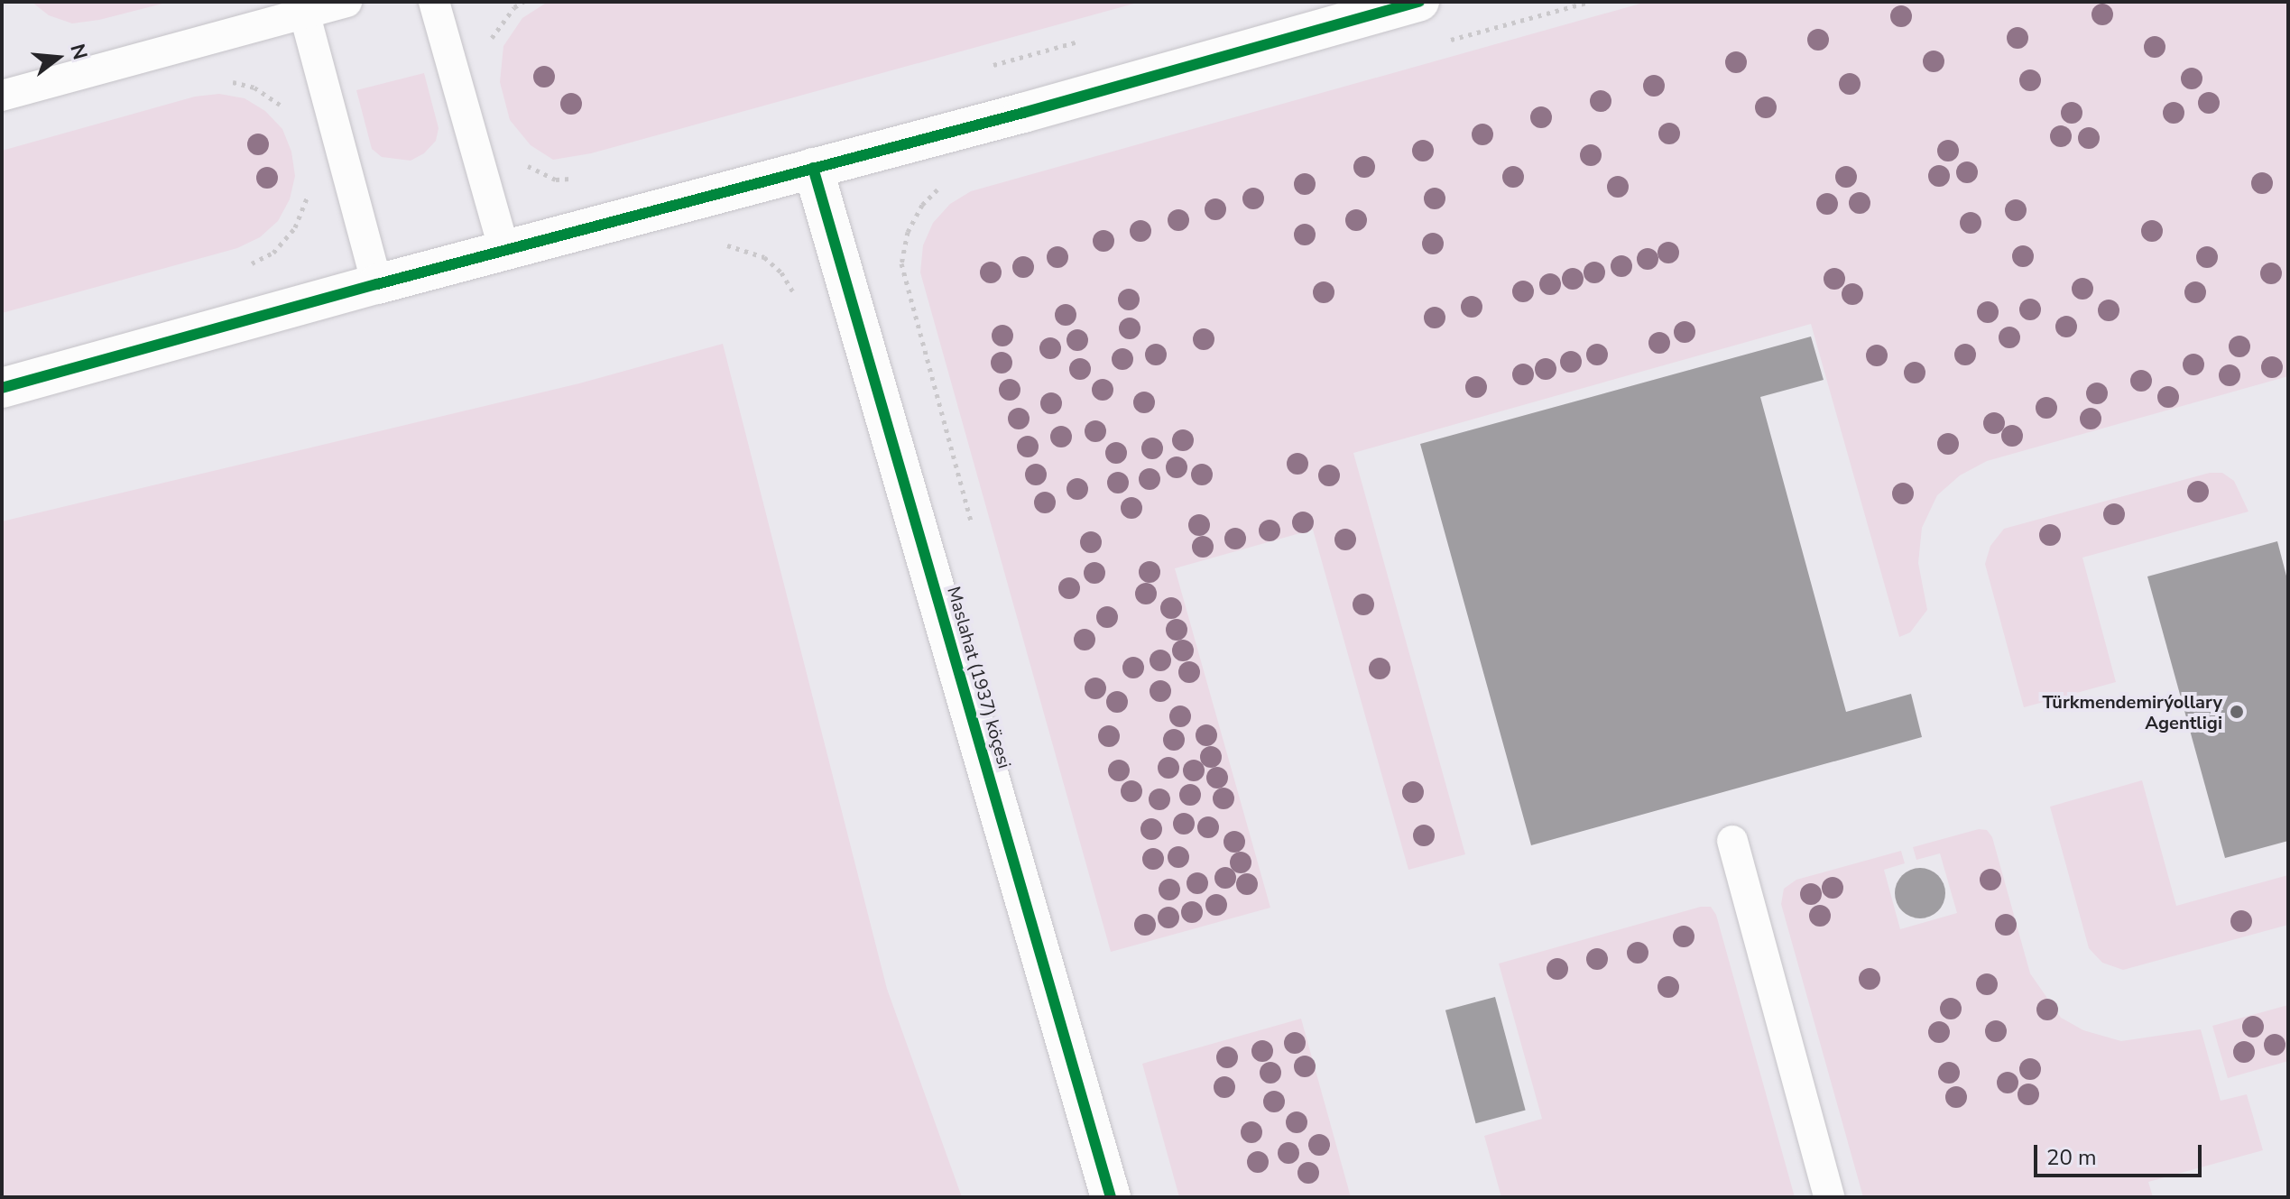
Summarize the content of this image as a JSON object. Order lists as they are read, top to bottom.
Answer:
{
  "streets": {
    "street": ["Maslahat (1937) köçesi"]
  },
  "places": ["Türkmendemirýollary Agentligi"],
  "scale_bar": "20 m",
  "north": "right"
}
